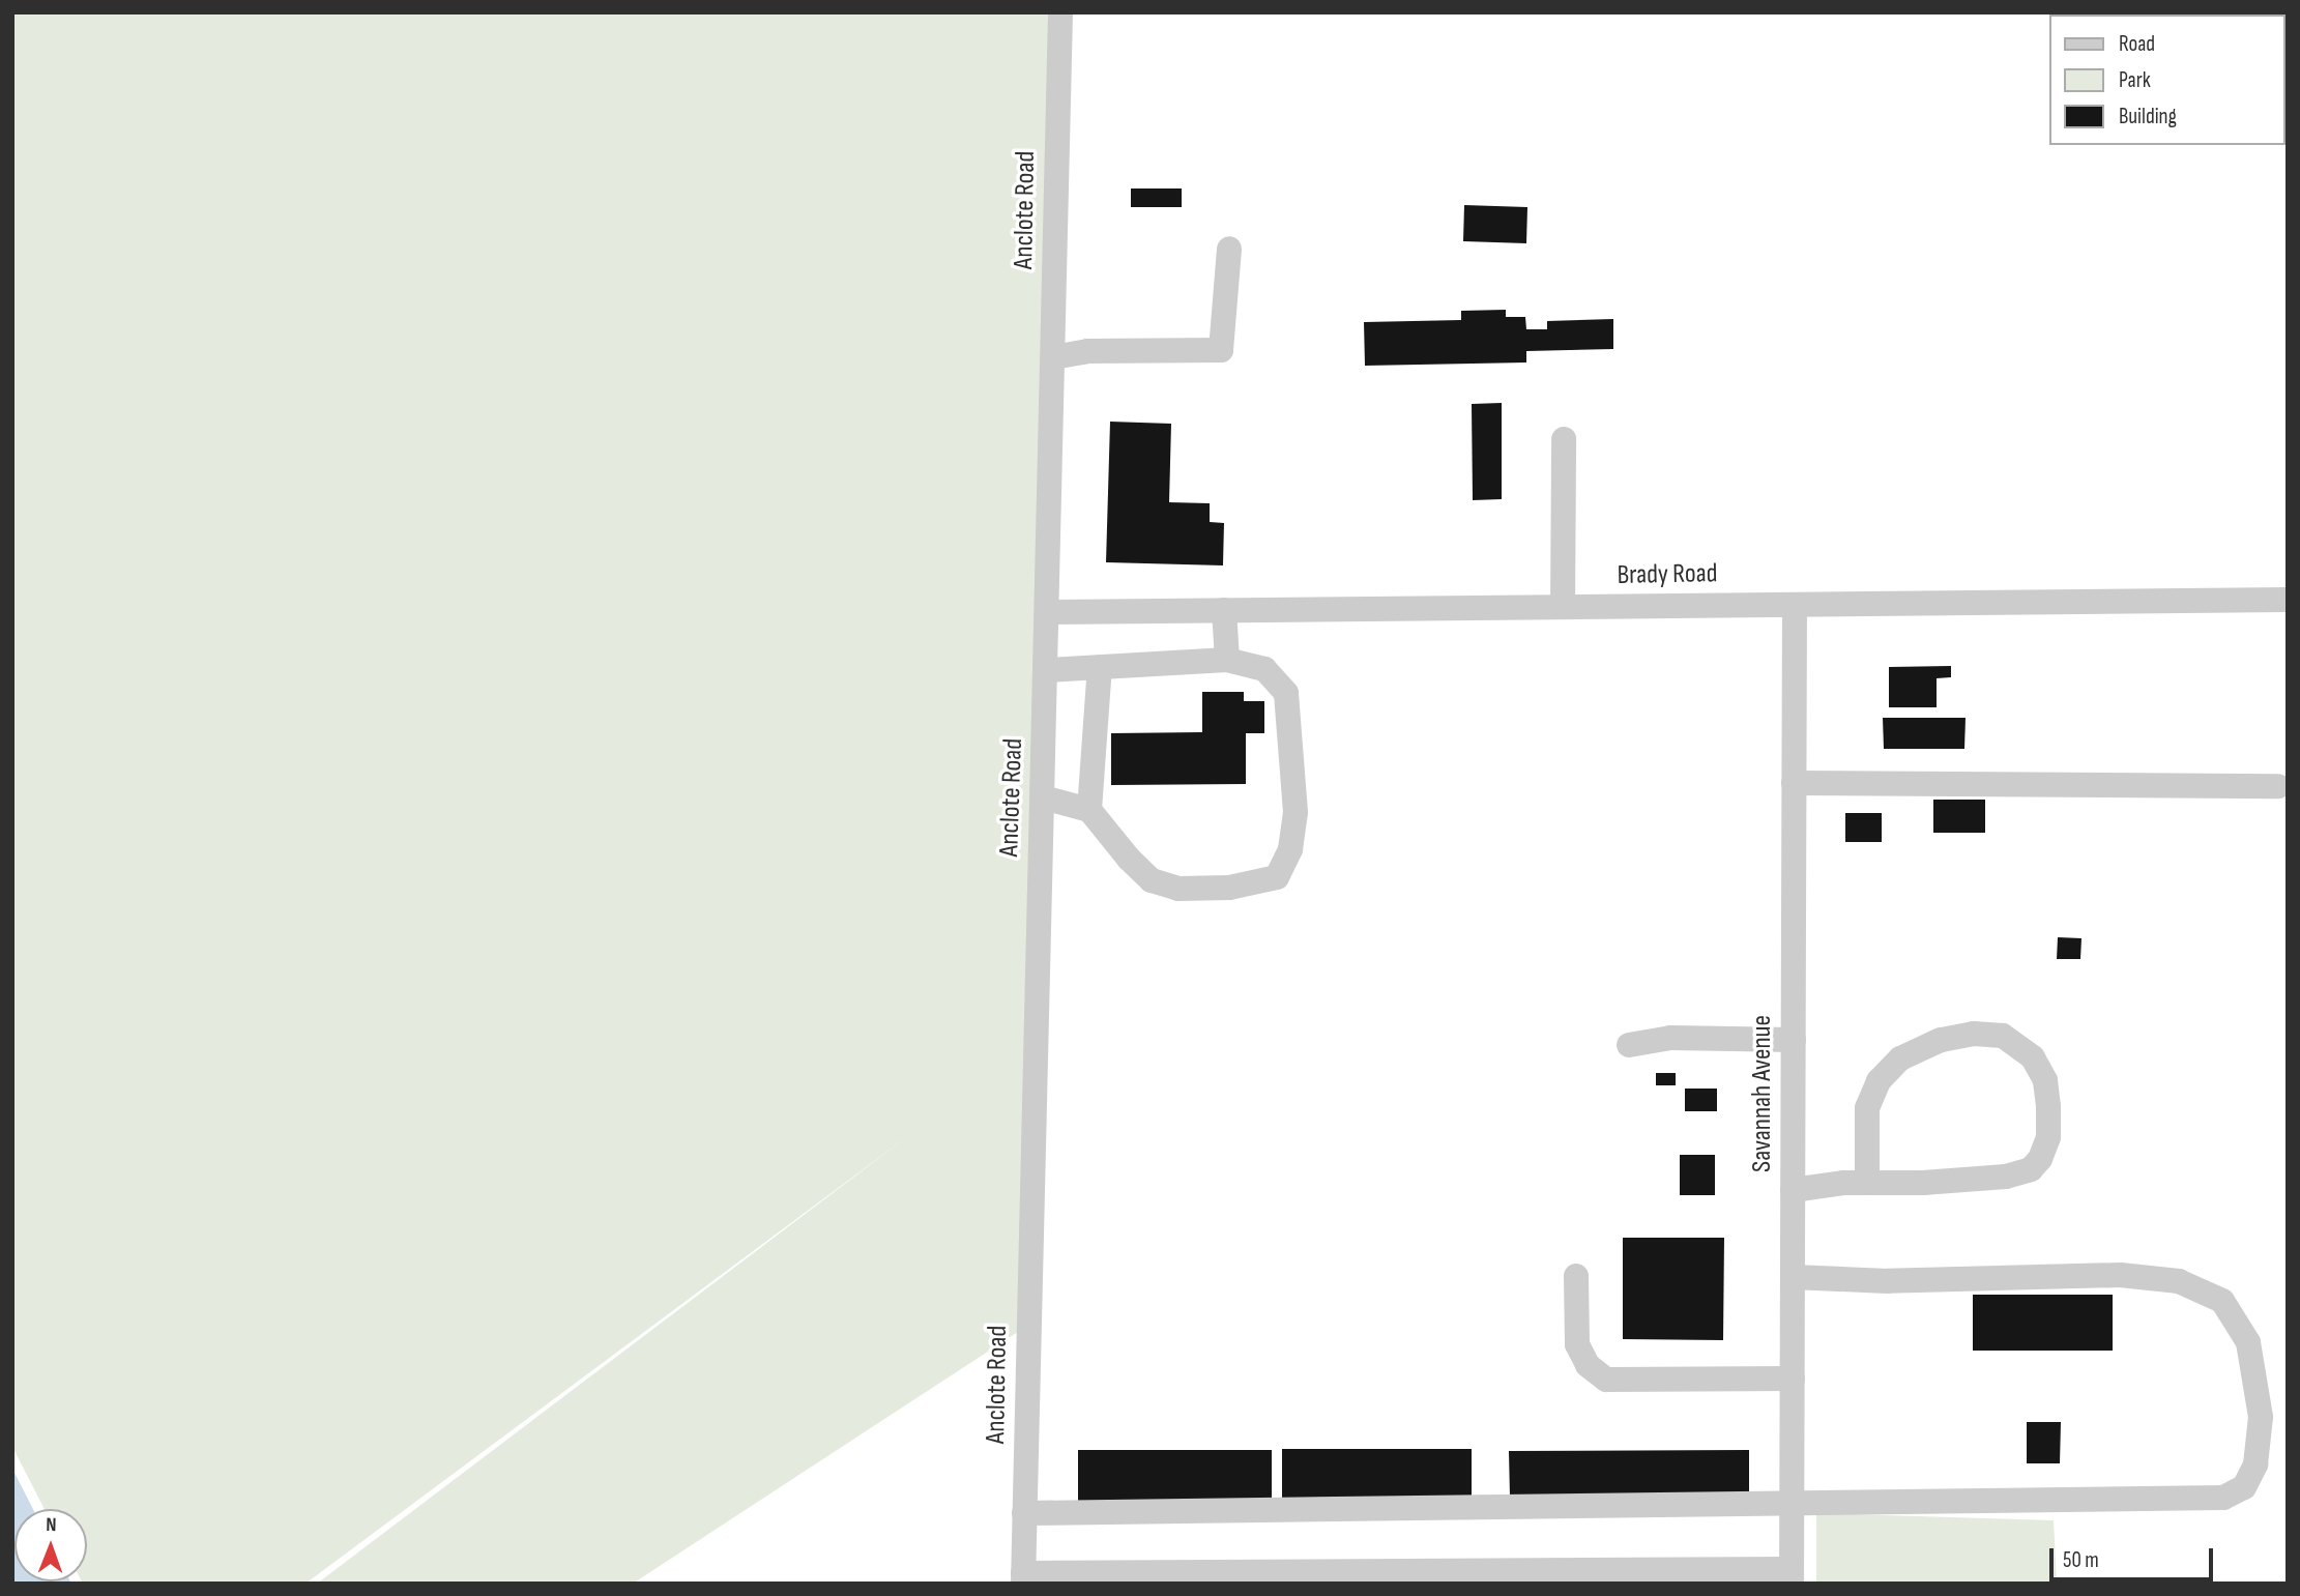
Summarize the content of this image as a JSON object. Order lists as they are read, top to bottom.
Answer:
{
  "streets": {
    "street": ["Anclote Road", "Brady Road", "Savannah Avenue"]
  },
  "crossings": [
    ["Anclote Road", "Brady Road"],
    ["Brady Road", "Savannah Avenue"]
  ],
  "legend": ["Road", "Park", "Building"],
  "scale_bar": "50 m",
  "north": "top"
}
